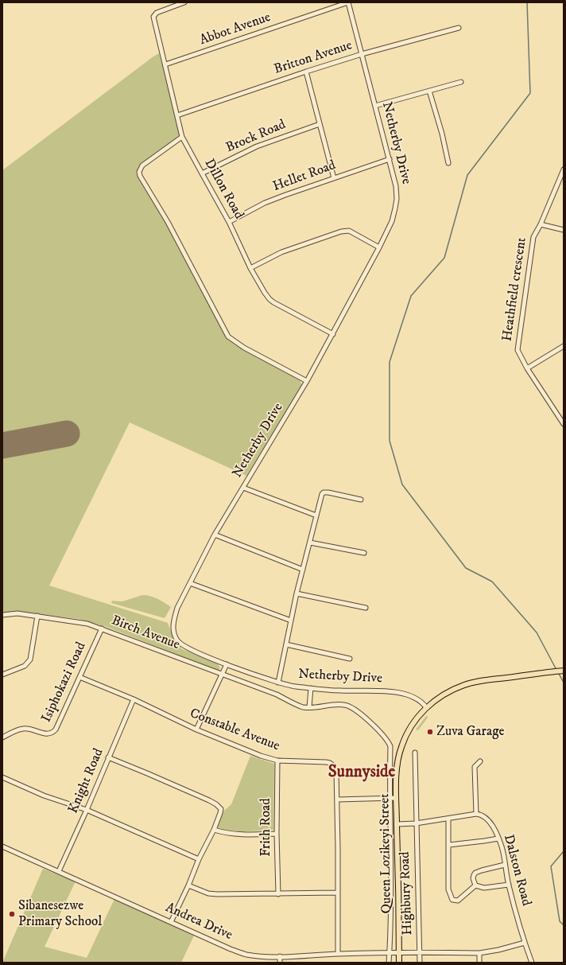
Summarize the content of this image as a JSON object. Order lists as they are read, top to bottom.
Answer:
{
  "streets": {
    "main road": ["Queen Lozikeyi Street"],
    "street": [
      "Abbot Avenue",
      "Britton Avenue",
      "Brock Road",
      "Netherby Drive",
      "Hellet Road",
      "Dillon Road",
      "Heathfield crescent",
      "Birch Avenue",
      "Isiphokazi Road",
      "Constable Avenue",
      "Knight Road",
      "Frith Road",
      "Dalston Road",
      "Highbury Road",
      "Andrea Drive"
    ]
  },
  "crossings": [
    ["Abbot Avenue", "Netherby Drive"],
    ["Abbot Avenue", "Dillon Road"],
    ["Britton Avenue", "Netherby Drive"],
    ["Britton Avenue", "Dillon Road"],
    ["Brock Road", "Dillon Road"],
    ["Netherby Drive", "Hellet Road"],
    ["Netherby Drive", "Dillon Road"],
    ["Netherby Drive", "Queen Lozikeyi Street"],
    ["Hellet Road", "Dillon Road"],
    ["Birch Avenue", "Isiphokazi Road"],
    ["Birch Avenue", "Andrea Drive"],
    ["Isiphokazi Road", "Constable Avenue"],
    ["Constable Avenue", "Knight Road"],
    ["Constable Avenue", "Frith Road"],
    ["Constable Avenue", "Andrea Drive"],
    ["Knight Road", "Andrea Drive"],
    ["Queen Lozikeyi Street", "Andrea Drive"],
    ["Dalston Road", "Andrea Drive"],
    ["Highbury Road", "Andrea Drive"]
  ],
  "districts": ["Sunnyside"],
  "places": ["Zuva Garage", "Sibanesezwe Primary School"]
}
